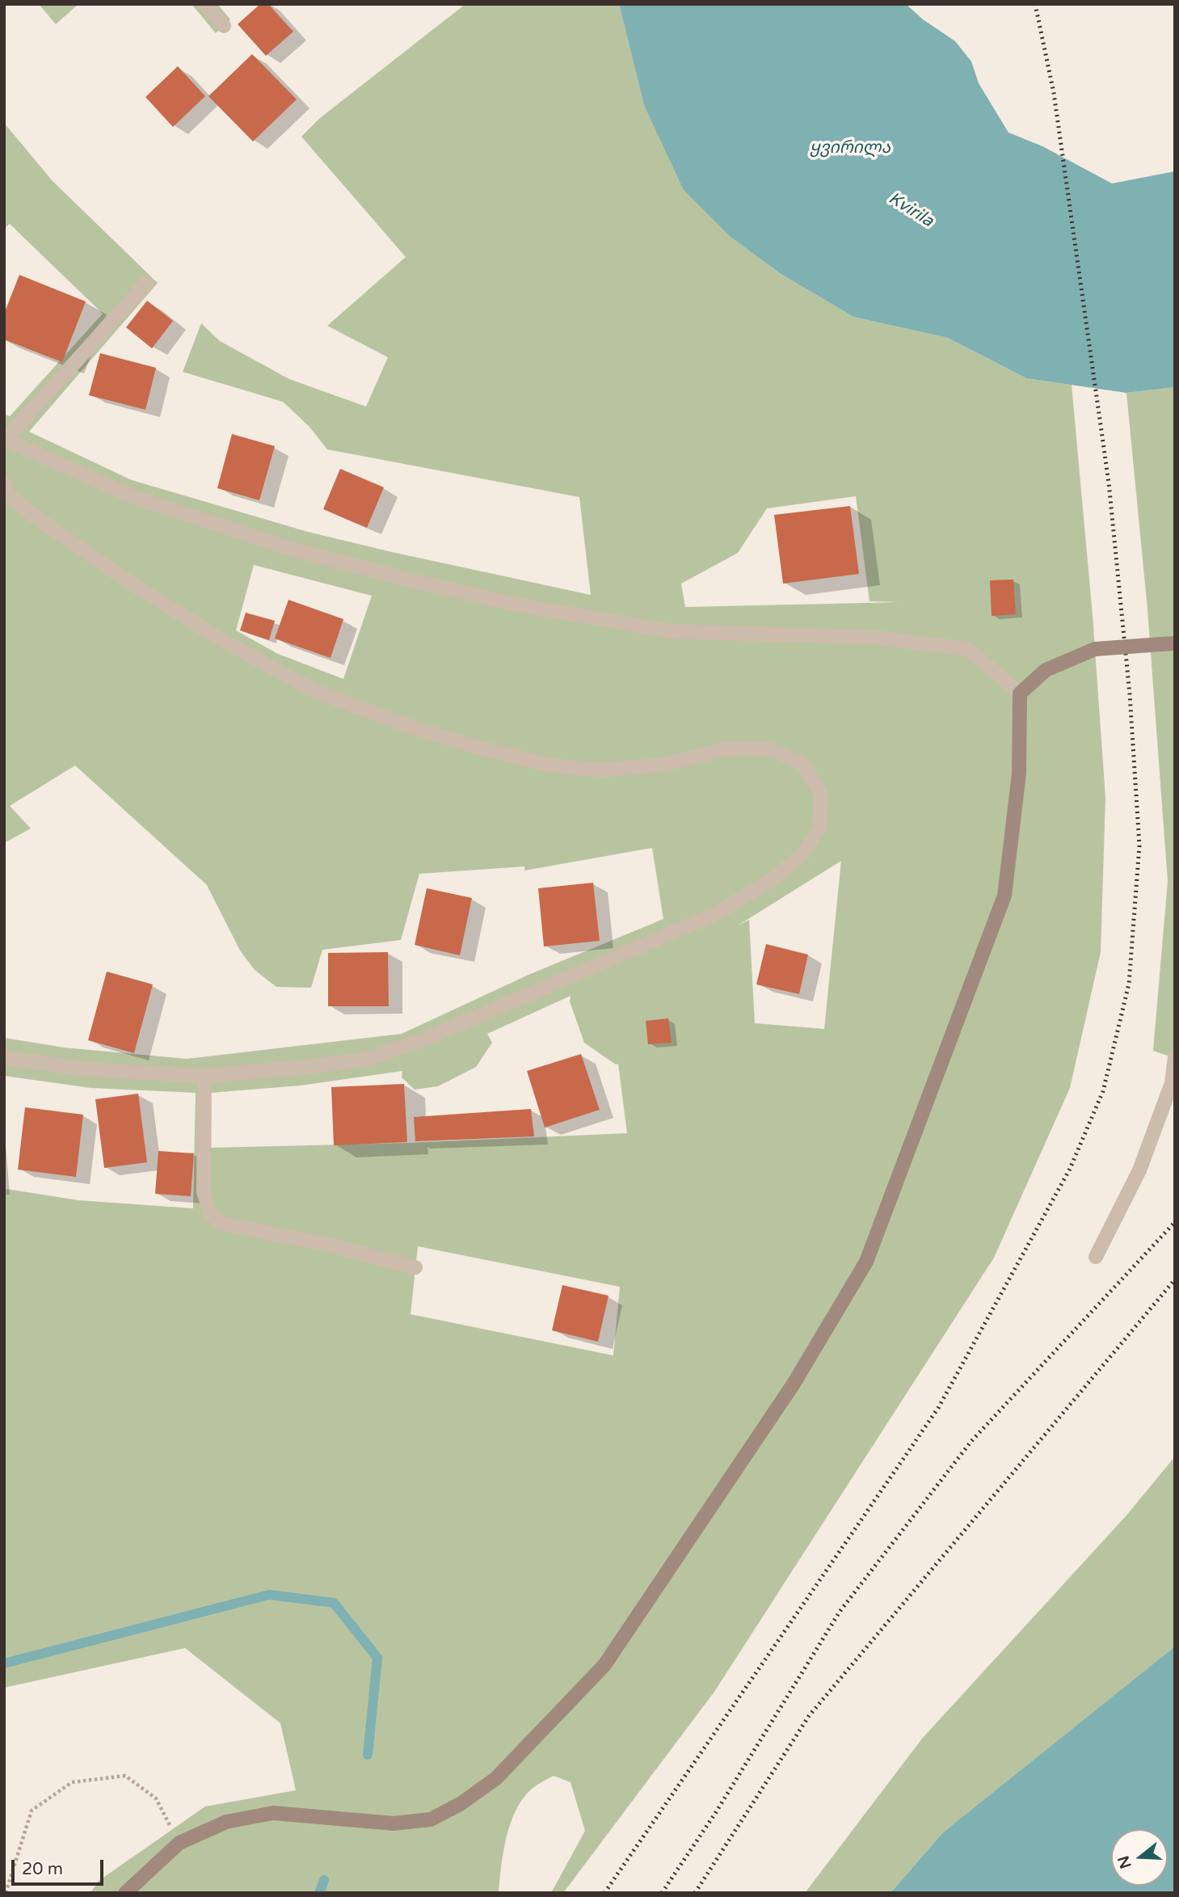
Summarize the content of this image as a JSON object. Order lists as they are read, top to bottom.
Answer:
{
  "water": ["ყვირილა", "Kvirila"],
  "scale_bar": "20 m",
  "north": "left"
}
